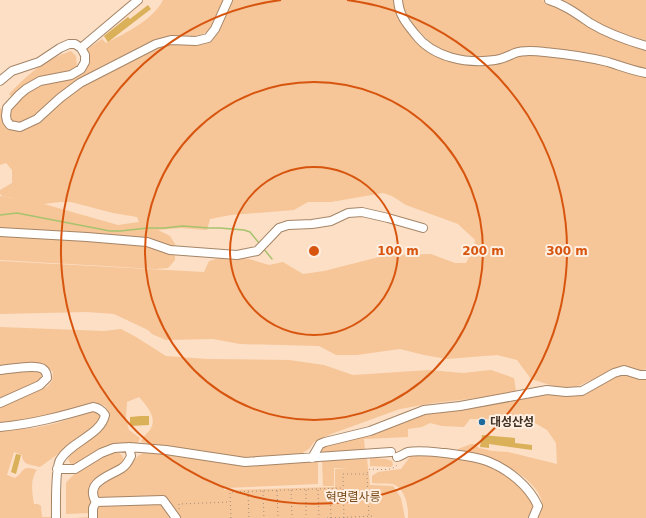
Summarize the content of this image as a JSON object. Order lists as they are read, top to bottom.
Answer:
{
  "parks": ["혁명렬사릉"],
  "places": ["대성산성"],
  "rings": ["100 m", "200 m", "300 m"]
}
